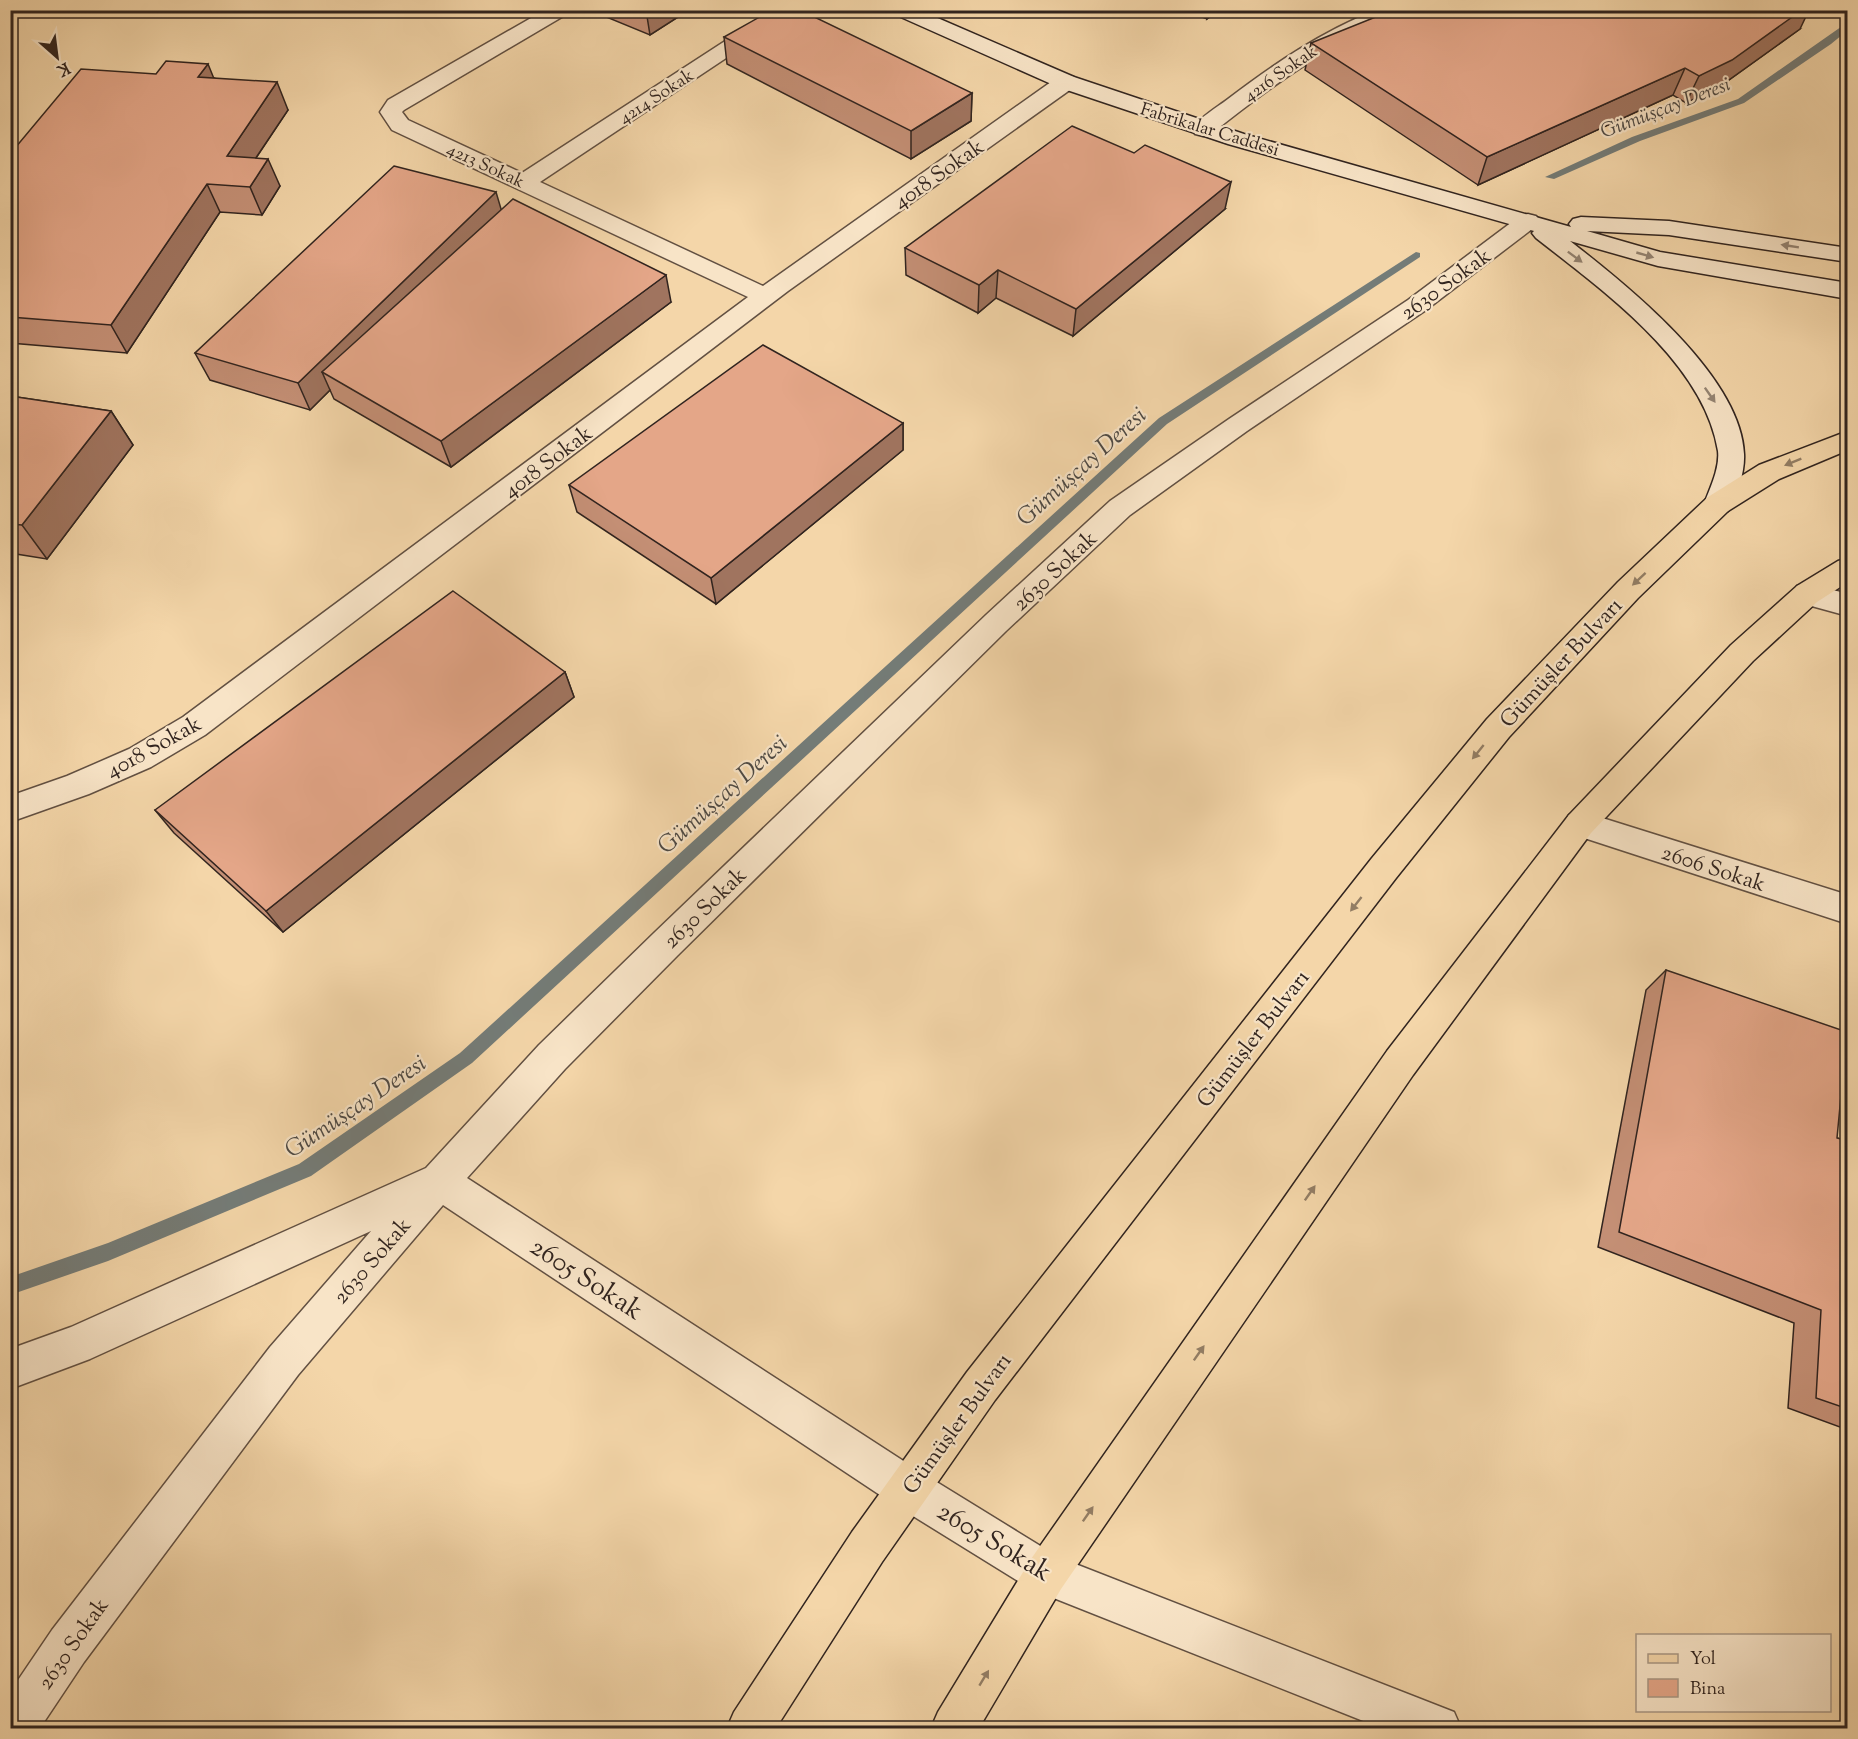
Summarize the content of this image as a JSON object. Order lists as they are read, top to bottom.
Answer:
{
  "streets": {
    "main road": ["Gümüşler Bulvarı"],
    "street": [
      "4216 Sokak",
      "4214 Sokak",
      "Fabrikalar Caddesi",
      "4213 Sokak",
      "4018 Sokak",
      "2630 Sokak",
      "2606 Sokak",
      "2605 Sokak"
    ]
  },
  "crossings": [
    ["4216 Sokak", "Fabrikalar Caddesi"],
    ["4214 Sokak", "4213 Sokak"],
    ["Fabrikalar Caddesi", "4018 Sokak"],
    ["Fabrikalar Caddesi", "2630 Sokak"],
    ["4213 Sokak", "4018 Sokak"],
    ["2630 Sokak", "2605 Sokak"],
    ["Gümüşler Bulvarı", "2605 Sokak"]
  ],
  "water": ["Gümüşçay Deresi"],
  "legend": ["Yol", "Bina"],
  "north": "bottom right"
}
